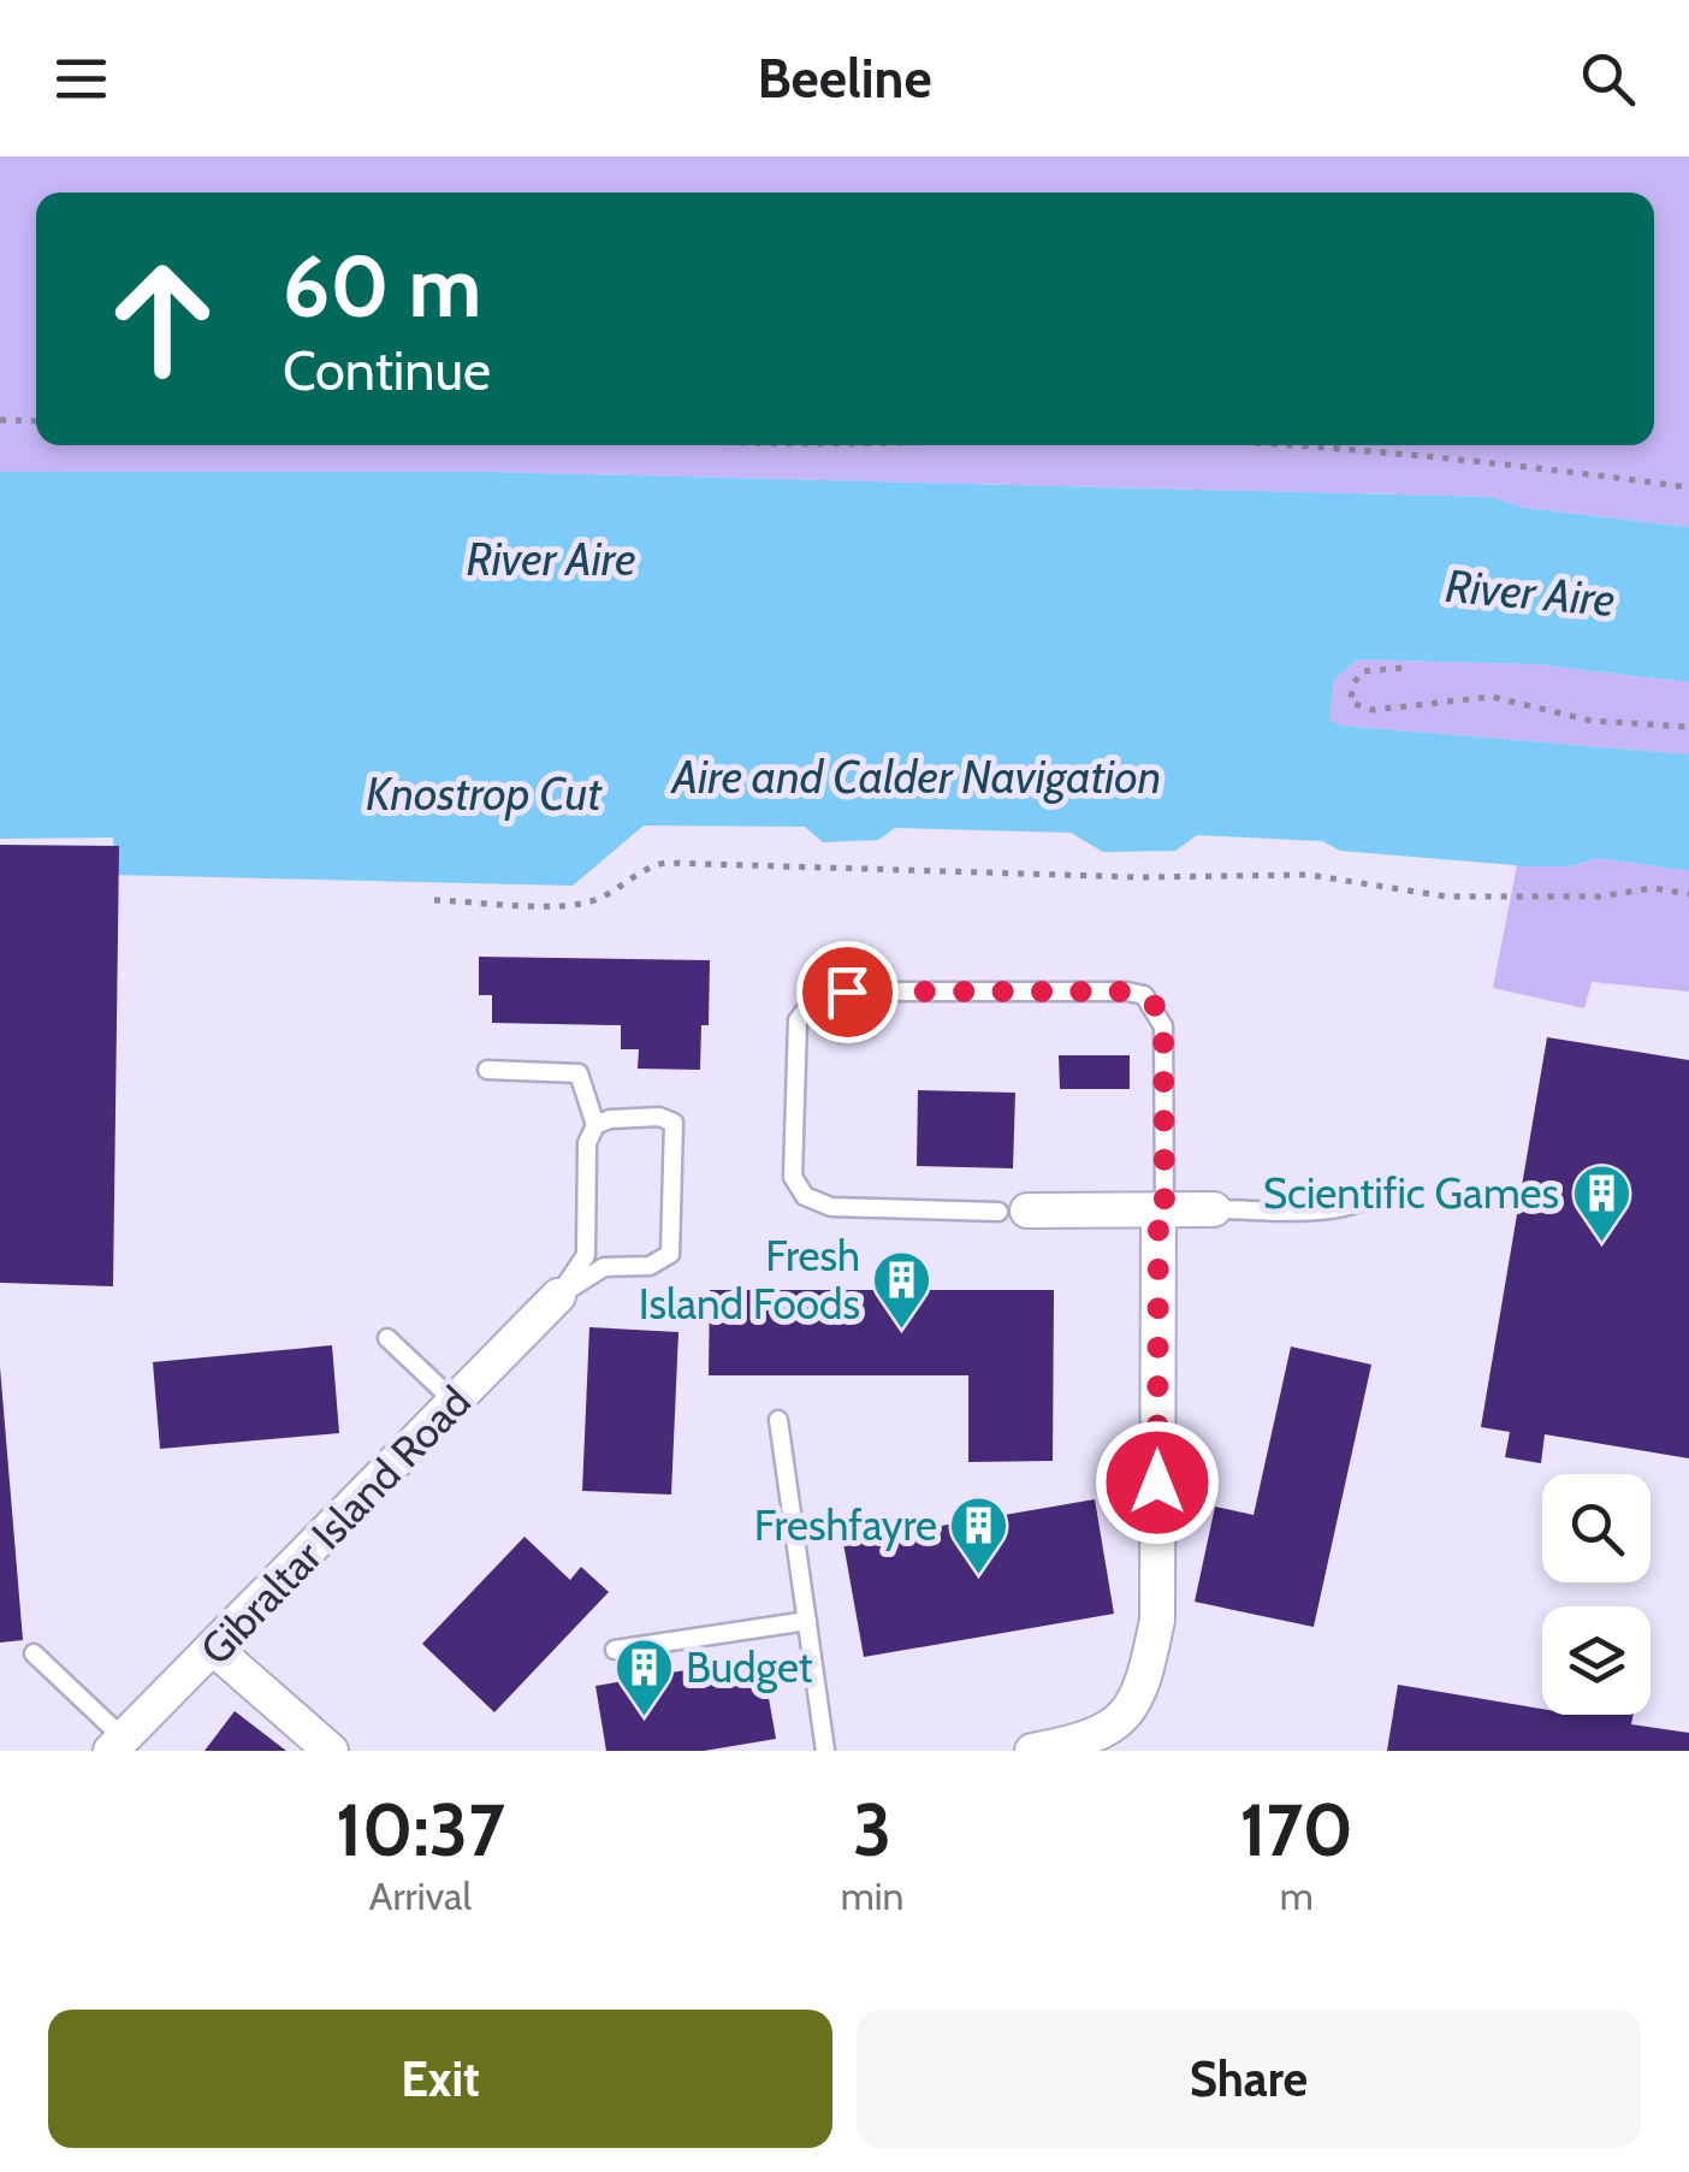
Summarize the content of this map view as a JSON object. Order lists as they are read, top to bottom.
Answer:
{
  "streets": {
    "street": ["Gibraltar Island Road"]
  },
  "water": ["River Aire", "Aire and Calder Navigation", "Knostrop Cut"],
  "places": {
    "building": [
      "Scientific Games",
      "Fresh Island Foods",
      "Freshfayre",
      "Budget"
    ]
  },
  "page": {
    "header": "Beeline",
    "turn": ["60 m", "Continue"],
    "eta": [
      "10:37",
      "Arrival",
      "3",
      "min",
      "170",
      "m"
    ],
    "buttons": ["Exit", "Share"]
  }
}
